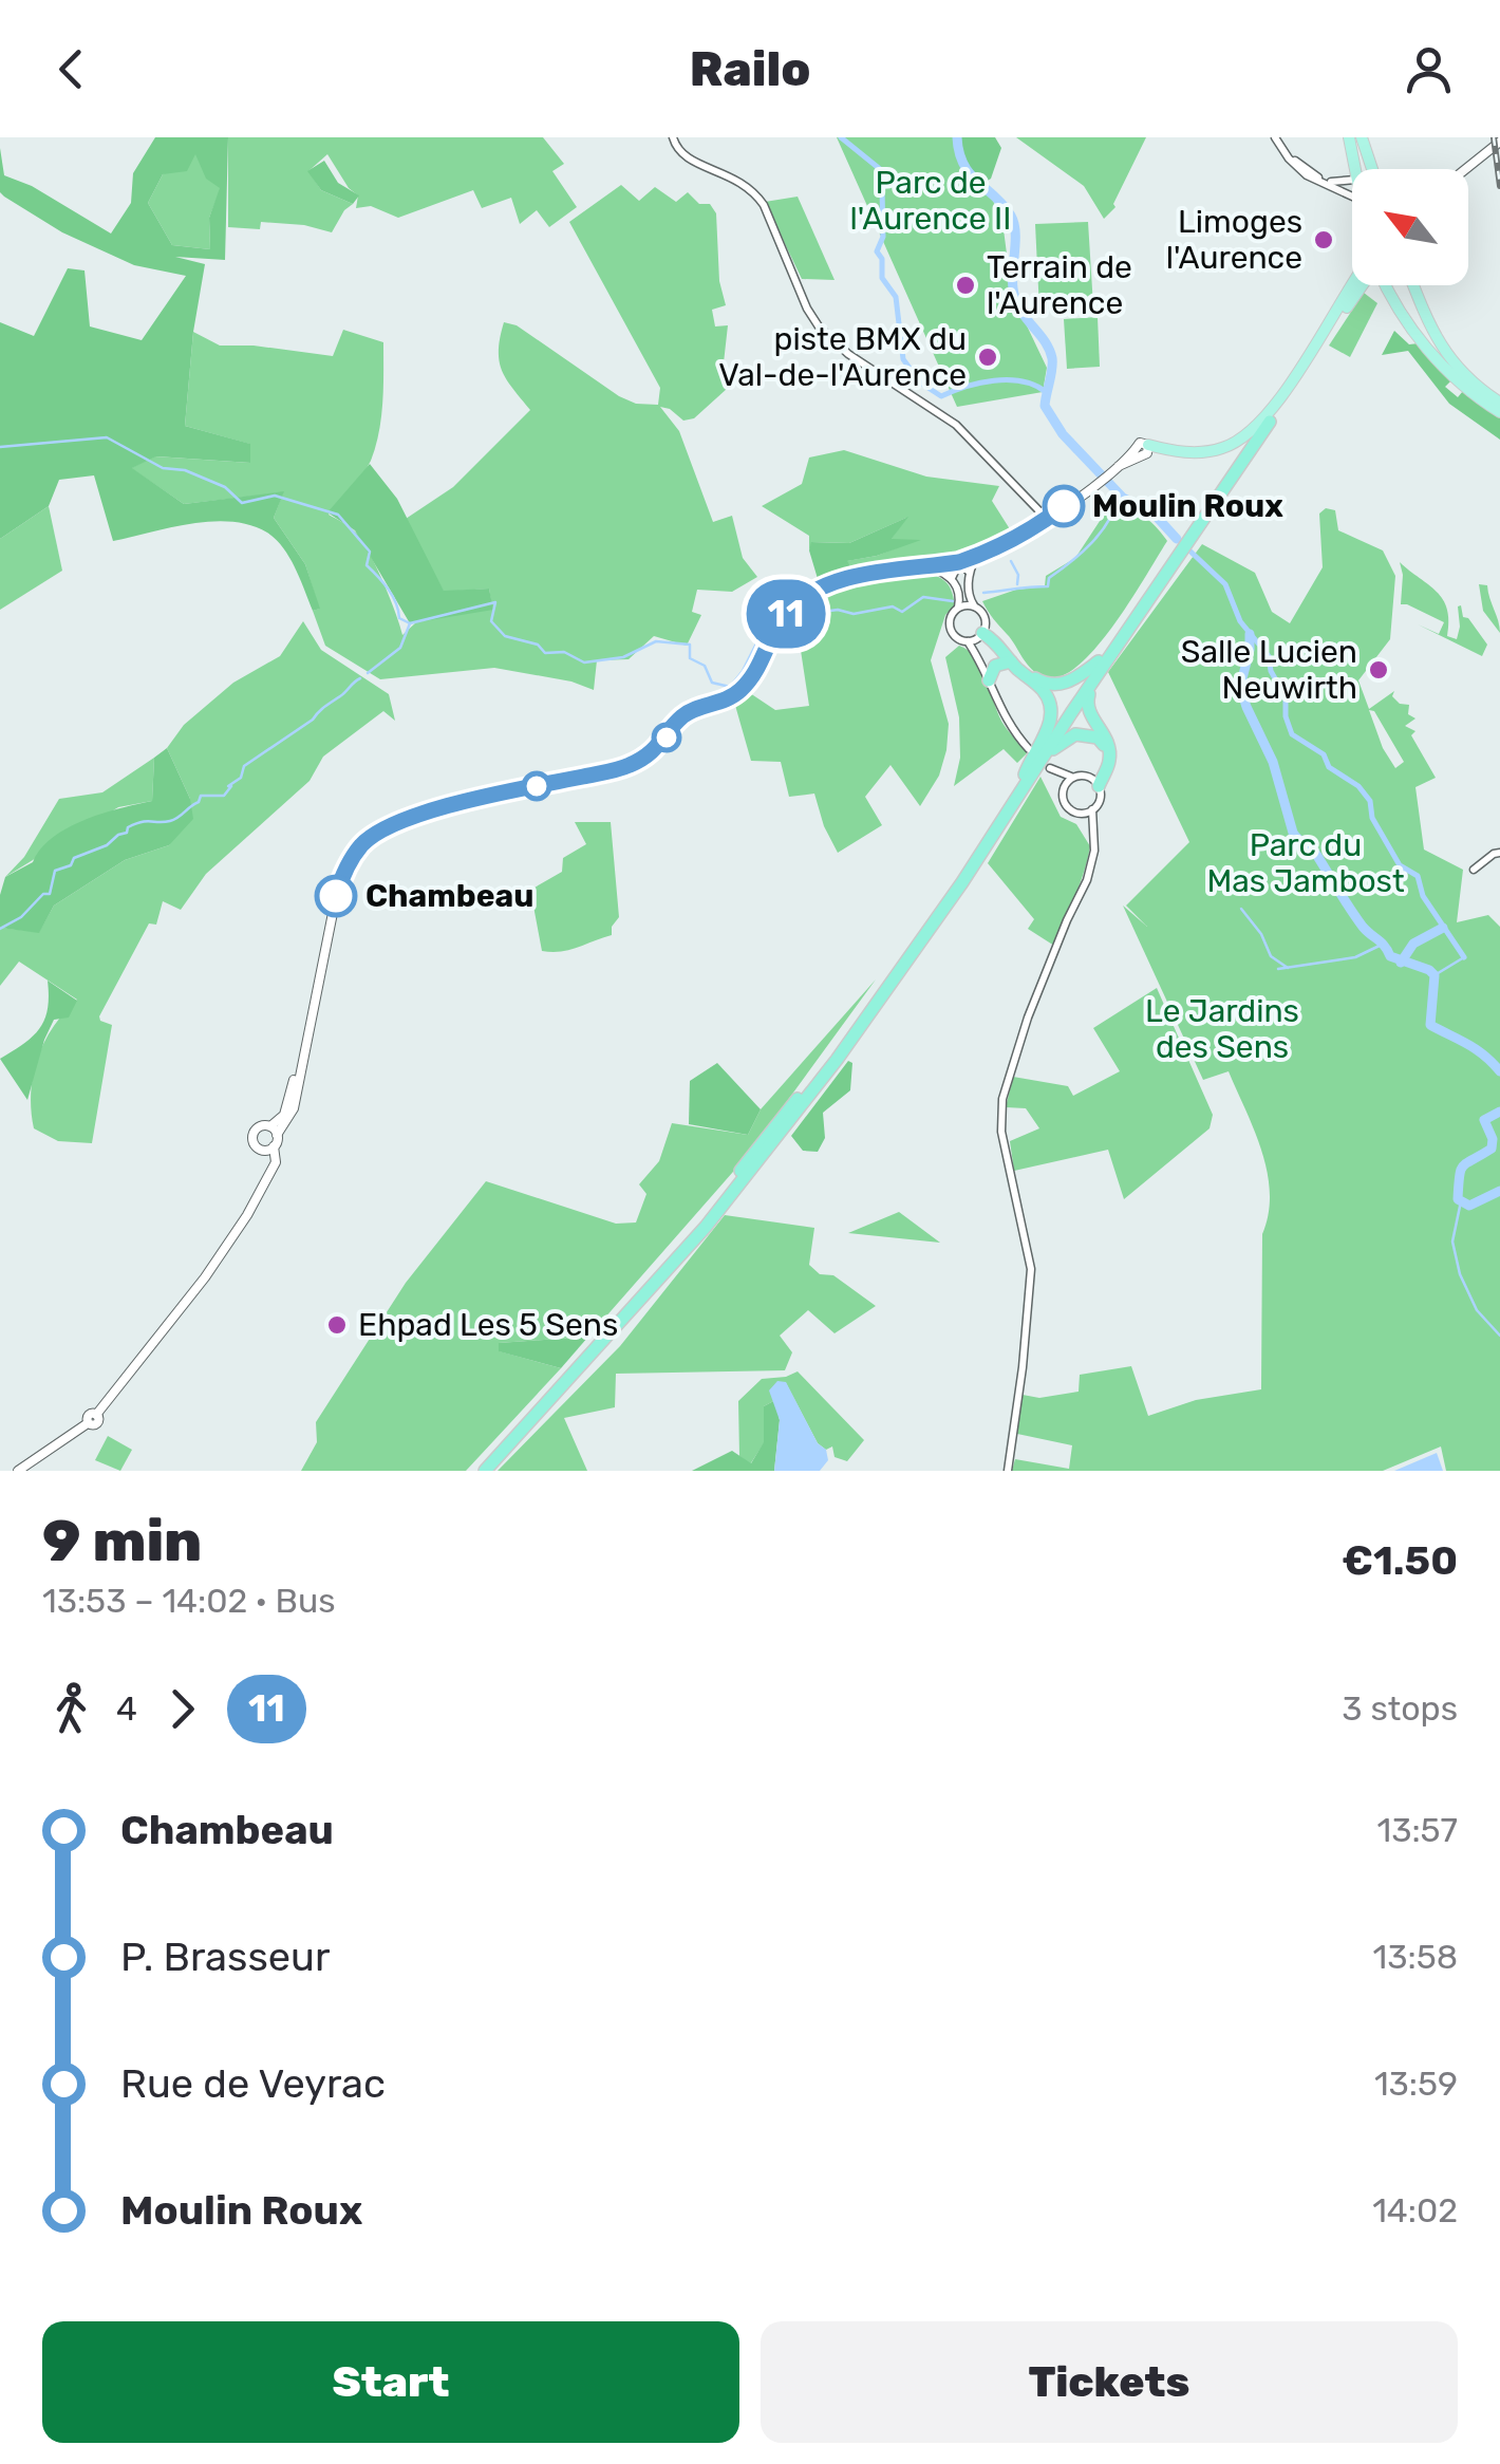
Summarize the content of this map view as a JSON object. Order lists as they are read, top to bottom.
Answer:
{
  "parks": ["Parc de l'Aurence II", "Parc du Mas Jambost", "Le Jardins des Sens"],
  "places": [
    "Limoges l'Aurence",
    "Terrain de l'Aurence",
    "piste BMX du Val-de-l'Aurence",
    "Moulin Roux",
    "Salle Lucien Neuwirth",
    "Chambeau",
    "Ehpad Les 5 Sens"
  ],
  "lines": ["bus line 11"],
  "north": "top left",
  "page": {
    "header": "Railo",
    "on_map": "11",
    "heading": ["9 min", "13:53 – 14:02 · Bus", "€1.50"],
    "legs": ["4", "11", "3 stops"],
    "list": [
      {
        "name": "Chambeau",
        "value": "13:57"
      },
      {
        "name": "P. Brasseur",
        "value": "13:58"
      },
      {
        "name": "Rue de Veyrac",
        "value": "13:59"
      },
      {
        "name": "Moulin Roux",
        "value": "14:02"
      }
    ],
    "buttons": ["Start", "Tickets"]
  }
}
